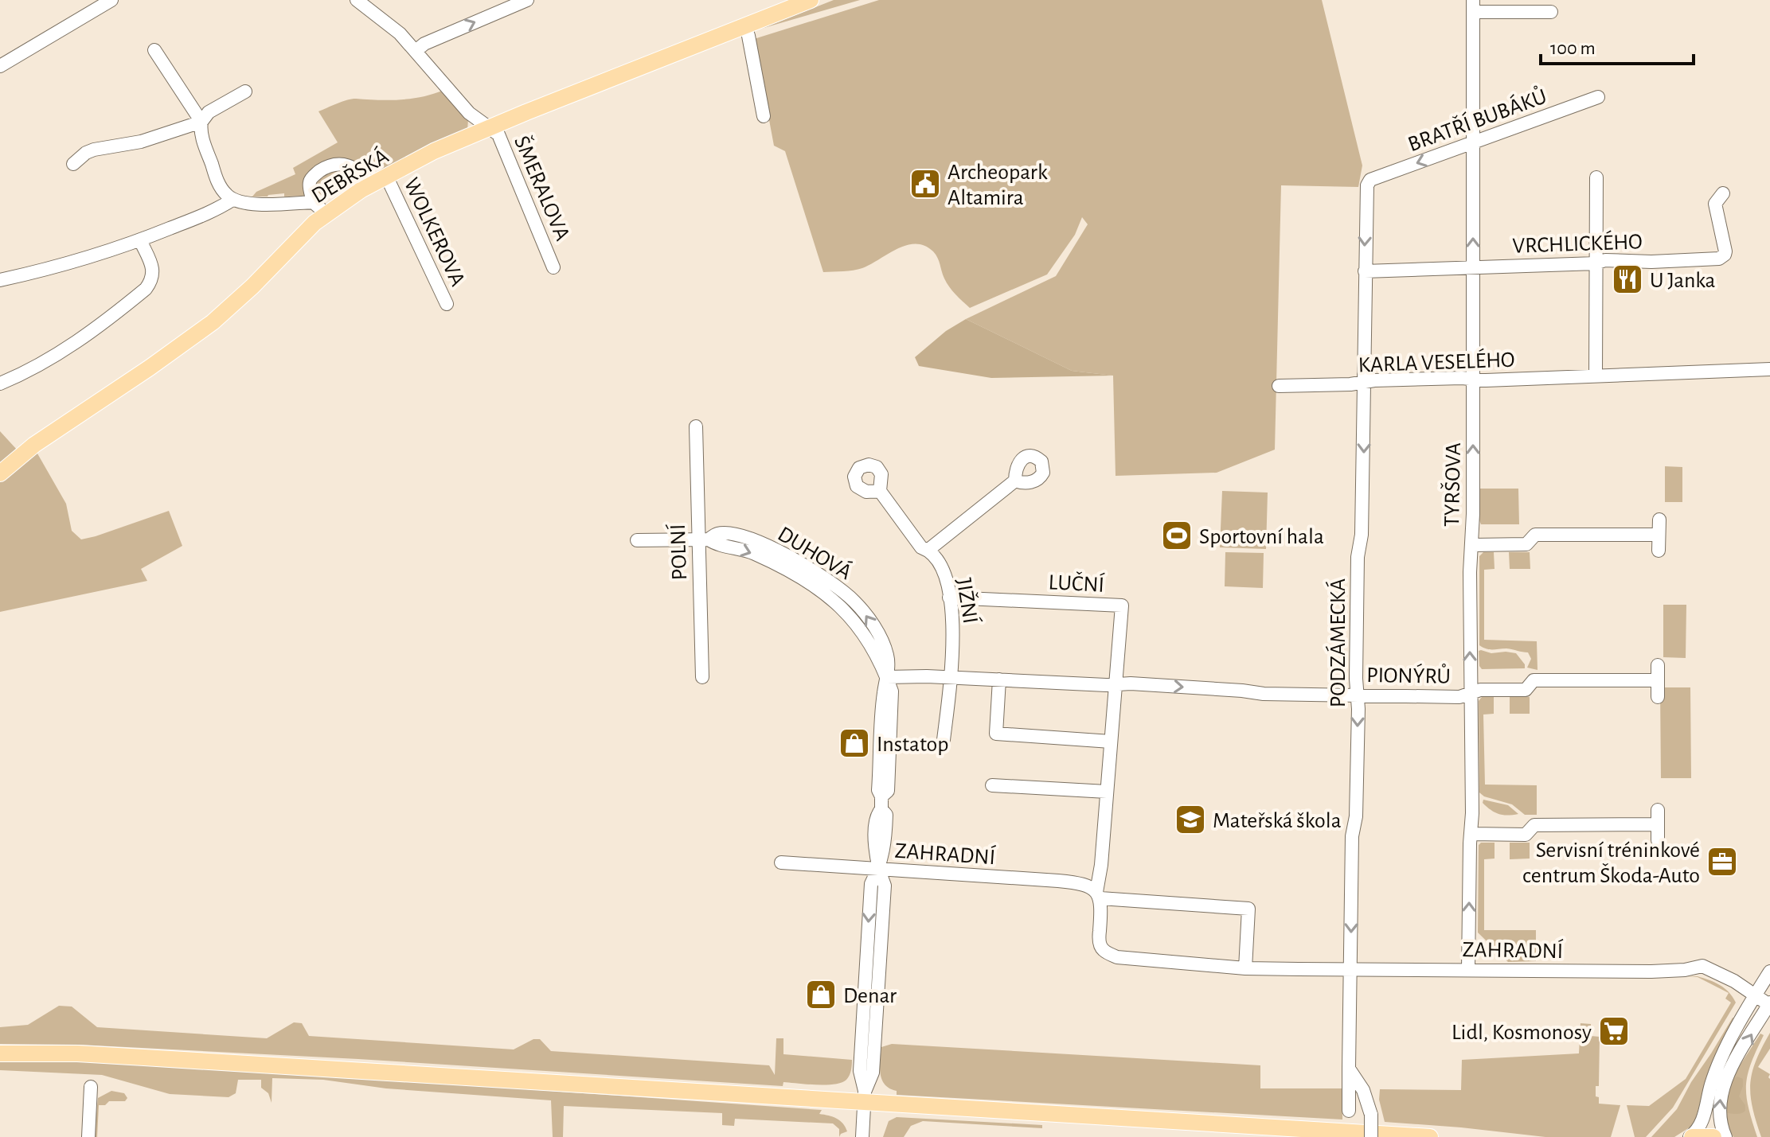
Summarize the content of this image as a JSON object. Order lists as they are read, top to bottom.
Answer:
{
  "streets": {
    "main road": ["DEBŘSKÁ"],
    "street": [
      "BRATŘÍ BUBÁKŮ",
      "ŠMERALOVA",
      "WOLKEROVA",
      "VRCHLICKÉHO",
      "KARLA VESELÉHO",
      "TYRŠOVA",
      "POLNÍ",
      "DUHOVÁ",
      "LUČNÍ",
      "JIŽNÍ",
      "PODZÁMECKÁ",
      "PIONÝRŮ",
      "ZAHRADNÍ"
    ]
  },
  "crossings": [
    ["BRATŘÍ BUBÁKŮ", "TYRŠOVA"],
    ["BRATŘÍ BUBÁKŮ", "PODZÁMECKÁ"],
    ["DEBŘSKÁ", "ŠMERALOVA"],
    ["DEBŘSKÁ", "WOLKEROVA"],
    ["VRCHLICKÉHO", "TYRŠOVA"],
    ["VRCHLICKÉHO", "PODZÁMECKÁ"],
    ["KARLA VESELÉHO", "TYRŠOVA"],
    ["KARLA VESELÉHO", "PODZÁMECKÁ"],
    ["TYRŠOVA", "PIONÝRŮ"],
    ["TYRŠOVA", "ZAHRADNÍ"],
    ["POLNÍ", "DUHOVÁ"],
    ["DUHOVÁ", "PIONÝRŮ"],
    ["LUČNÍ", "JIŽNÍ"],
    ["LUČNÍ", "PIONÝRŮ"],
    ["JIŽNÍ", "PIONÝRŮ"],
    ["PODZÁMECKÁ", "PIONÝRŮ"],
    ["PODZÁMECKÁ", "ZAHRADNÍ"]
  ],
  "one_way": ["BRATŘÍ BUBÁKŮ", "TYRŠOVA", "PODZÁMECKÁ"],
  "places": {
    "public building": ["Archeopark Altamira"],
    "restaurant": ["U Janka"],
    "sports": ["Sportovní hala"],
    "shop": ["Instatop", "Denar"],
    "school or university": ["Mateřská škola"],
    "office": ["Servisní tréninkové centrum Škoda-Auto"],
    "supermarket": ["Lidl, Kosmonosy"]
  },
  "scale_bar": "100 m"
}
